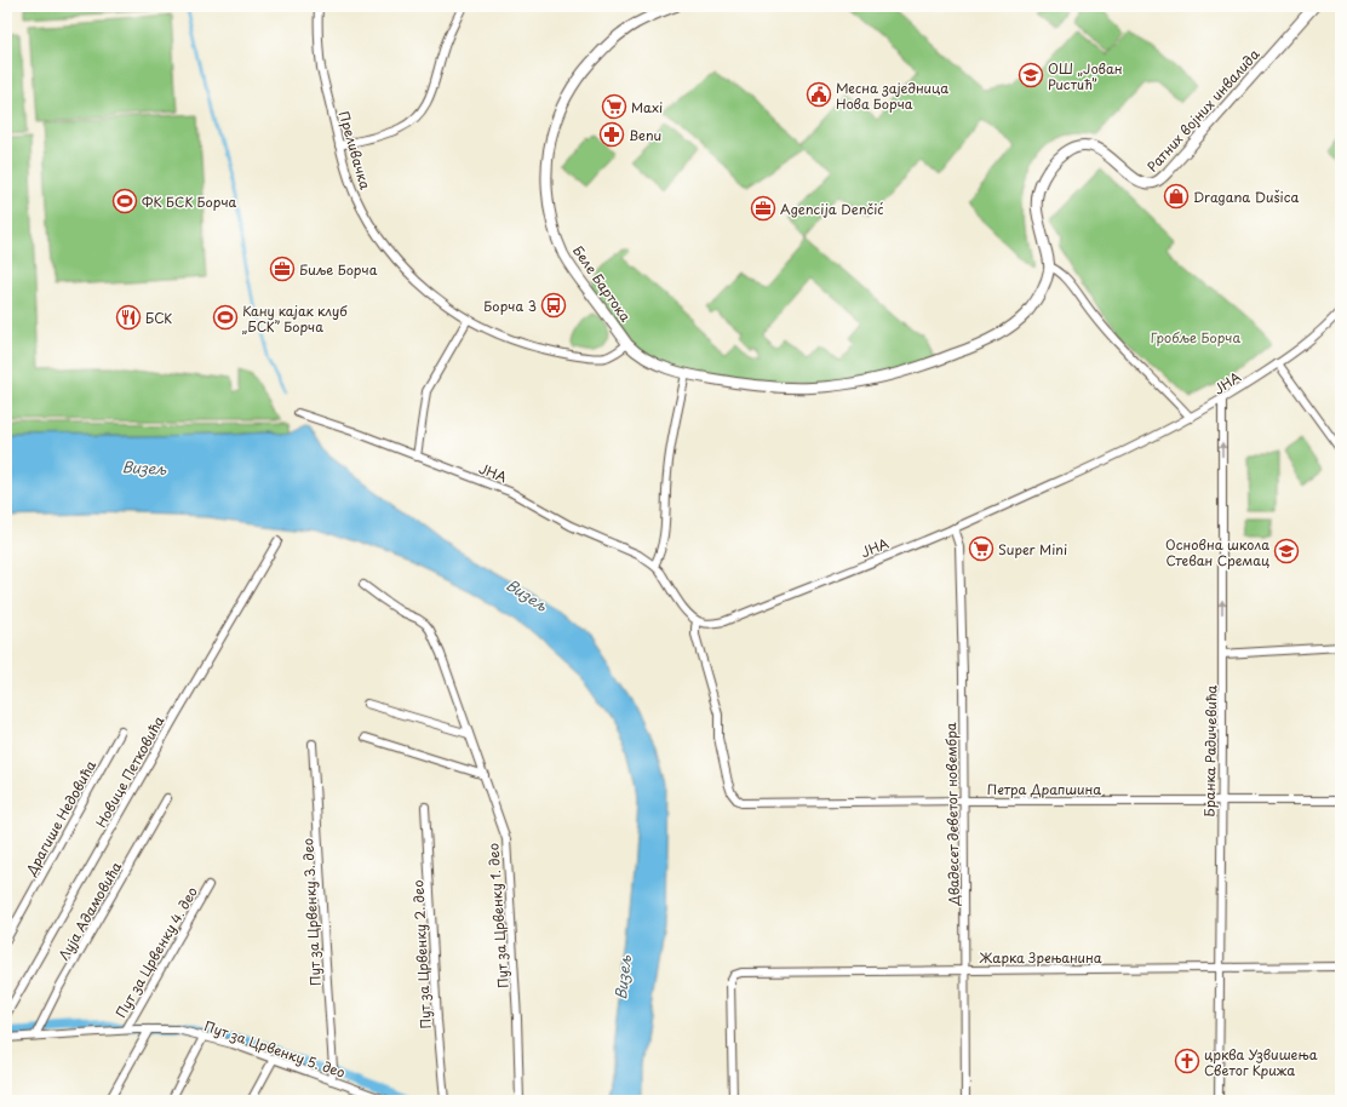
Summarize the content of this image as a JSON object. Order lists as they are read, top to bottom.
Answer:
{
  "streets": {
    "street": [
      "Ратних војних инвалида",
      "Преливачка",
      "Беле Бартока",
      "ЈНА",
      "Бранка Радичевића",
      "Новице Петковића",
      "Петра Драпшина",
      "Двадесет деветог новембра",
      "Драгише Недовића",
      "Луја Адамовића",
      "Пут за Црвенку 3. део",
      "Пут за Црвенку 1. део",
      "Пут за Црвенку 4. део",
      "Пут за Црвенку 2. део",
      "Жарка Зрењанина",
      "Пут за Црвенку 5. део"
    ]
  },
  "crossings": [
    ["Ратних војних инвалида", "Преливачка"],
    ["Ратних војних инвалида", "Беле Бартока"],
    ["Преливачка", "Беле Бартока"],
    ["ЈНА", "Бранка Радичевића"],
    ["ЈНА", "Петра Драпшина"],
    ["ЈНА", "Двадесет деветог новембра"],
    ["Бранка Радичевића", "Петра Драпшина"],
    ["Бранка Радичевића", "Жарка Зрењанина"],
    ["Петра Драпшина", "Двадесет деветог новембра"],
    ["Двадесет деветог новембра", "Жарка Зрењанина"],
    ["Луја Адамовића", "Пут за Црвенку 5. део"],
    ["Пут за Црвенку 3. део", "Пут за Црвенку 5. део"],
    ["Пут за Црвенку 4. део", "Пут за Црвенку 5. део"]
  ],
  "one_way": ["Бранка Радичевића"],
  "water": ["Визељ"],
  "parks": ["Гробље Борча"],
  "places": {
    "school or university": ["ОШ „Јован Ристић”", "Основна школа Стеван Сремац"],
    "public building": ["Месна заједница Нова Борча"],
    "supermarket": ["Maxi", "Super Mini"],
    "pharmacy": ["Benu"],
    "shop": ["Dragana Dušica"],
    "sports": ["ФК БСК Борча", "Кану кајак клуб „БСК” Борча"],
    "office": ["Agencija Denčić", "Биље Борча"],
    "bus stop": ["Борча 3"],
    "restaurant": ["БСК"],
    "church": ["црква Узвишења Светог Крижа"]
  }
}
